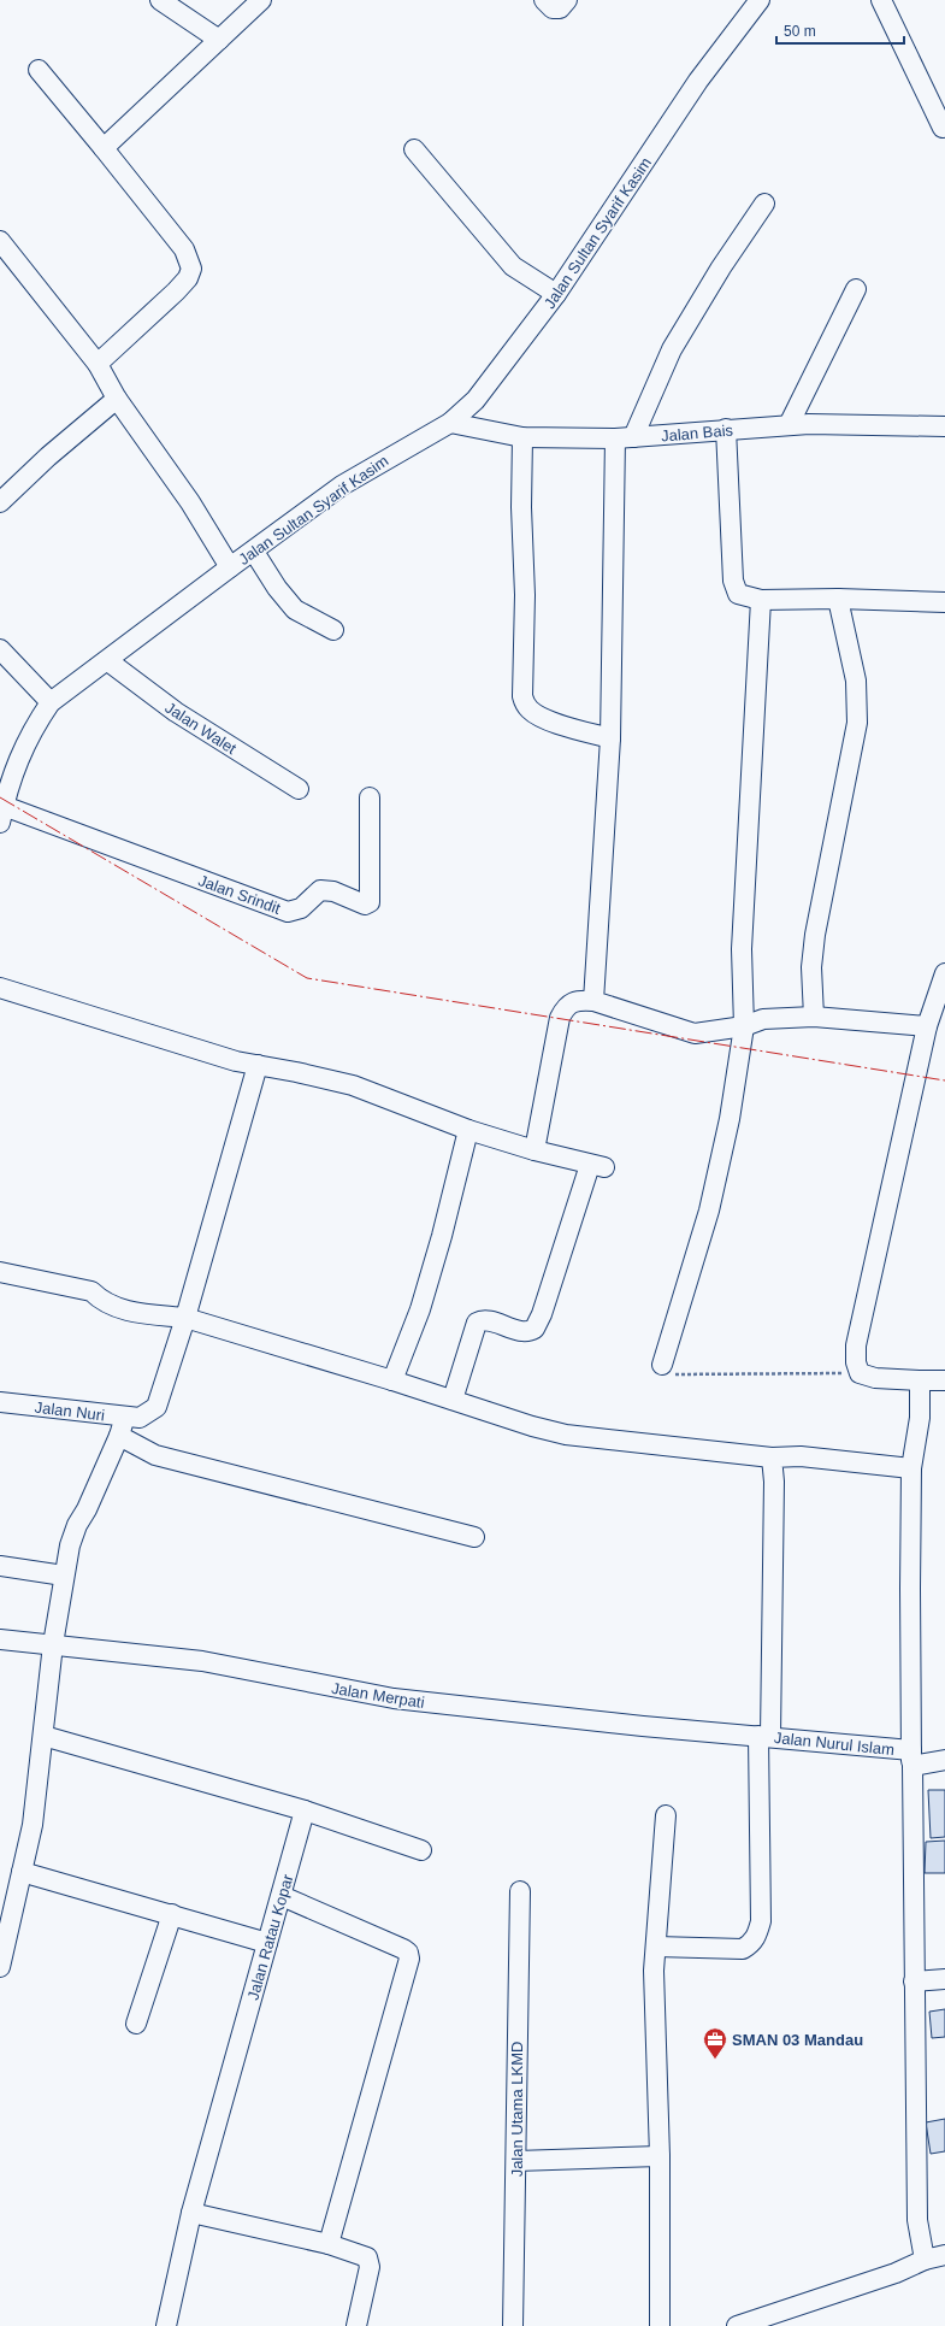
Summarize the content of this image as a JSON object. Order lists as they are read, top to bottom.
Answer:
{
  "streets": {
    "street": [
      "Jalan Sultan Syarif Kasim",
      "Jalan Bais",
      "Jalan Walet",
      "Jalan Srindit",
      "Jalan Nuri",
      "Jalan Merpati",
      "Jalan Nurul Islam",
      "Jalan Ratau Kopar",
      "Jalan Utama LKMD"
    ]
  },
  "crossings": [
    ["Jalan Sultan Syarif Kasim", "Jalan Bais"],
    ["Jalan Sultan Syarif Kasim", "Jalan Walet"],
    ["Jalan Sultan Syarif Kasim", "Jalan Srindit"],
    ["Jalan Merpati", "Jalan Nurul Islam"]
  ],
  "places": {
    "office": ["SMAN 03 Mandau"]
  },
  "scale_bar": "50 m"
}
